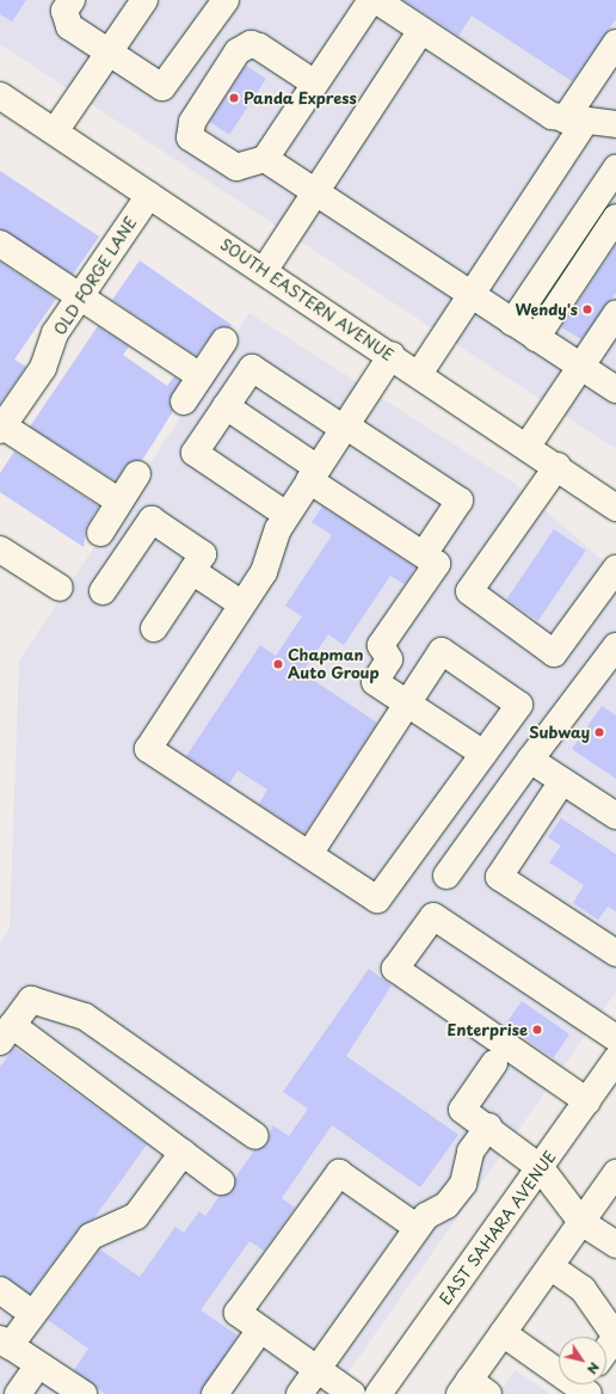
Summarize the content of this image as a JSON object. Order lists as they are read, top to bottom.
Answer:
{
  "streets": {
    "main road": ["OLD FORGE LANE", "SOUTH EASTERN AVENUE", "EAST SAHARA AVENUE"]
  },
  "crossings": [
    ["OLD FORGE LANE", "SOUTH EASTERN AVENUE"]
  ],
  "places": [
    "Panda Express",
    "Wendy's",
    "Chapman Auto Group",
    "Subway",
    "Enterprise"
  ],
  "north": "bottom right"
}
